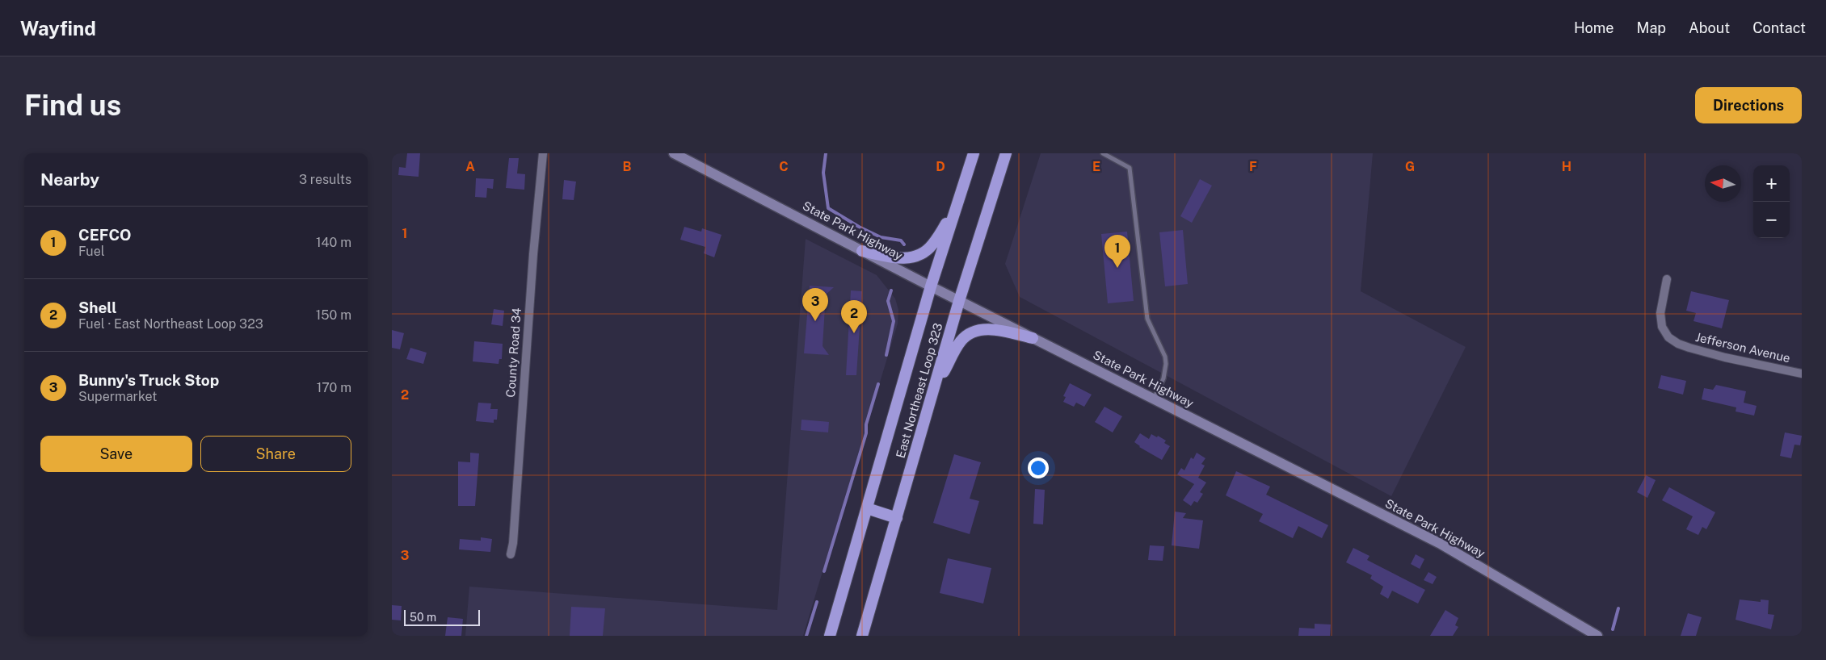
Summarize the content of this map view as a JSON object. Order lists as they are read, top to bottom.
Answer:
{
  "streets": {
    "highway": ["East Northeast Loop 323"],
    "main road": ["State Park Highway"],
    "street": ["Jefferson Avenue", "County Road 34"]
  },
  "crossings": [
    ["State Park Highway", "East Northeast Loop 323"]
  ],
  "scale_bar": "50 m",
  "north": "left",
  "page": {
    "header": "Wayfind",
    "nav": [
      "Home",
      "Map",
      "About",
      "Contact"
    ],
    "buttons": [
      "Directions",
      ["Save", "Share"]
    ],
    "title": "Find us",
    "heading": ["Nearby", "3 results"],
    "map_buttons": ["+", "−"],
    "list": [
      {
        "mark": "1",
        "name": "CEFCO",
        "note": "Fuel",
        "value": "140 m"
      },
      {
        "mark": "2",
        "name": "Shell",
        "note": "Fuel · East Northeast Loop 323",
        "value": "150 m"
      },
      {
        "mark": "3",
        "name": "Bunny's Truck Stop",
        "note": "Supermarket",
        "value": "170 m"
      }
    ],
    "pins": ["1", "3", "2"],
    "scale": "50 m"
  },
  "grid": {
    "columns": [
      "A",
      "B",
      "C",
      "D",
      "E",
      "F",
      "G",
      "H"
    ],
    "rows": ["1", "2", "3"]
  }
}
